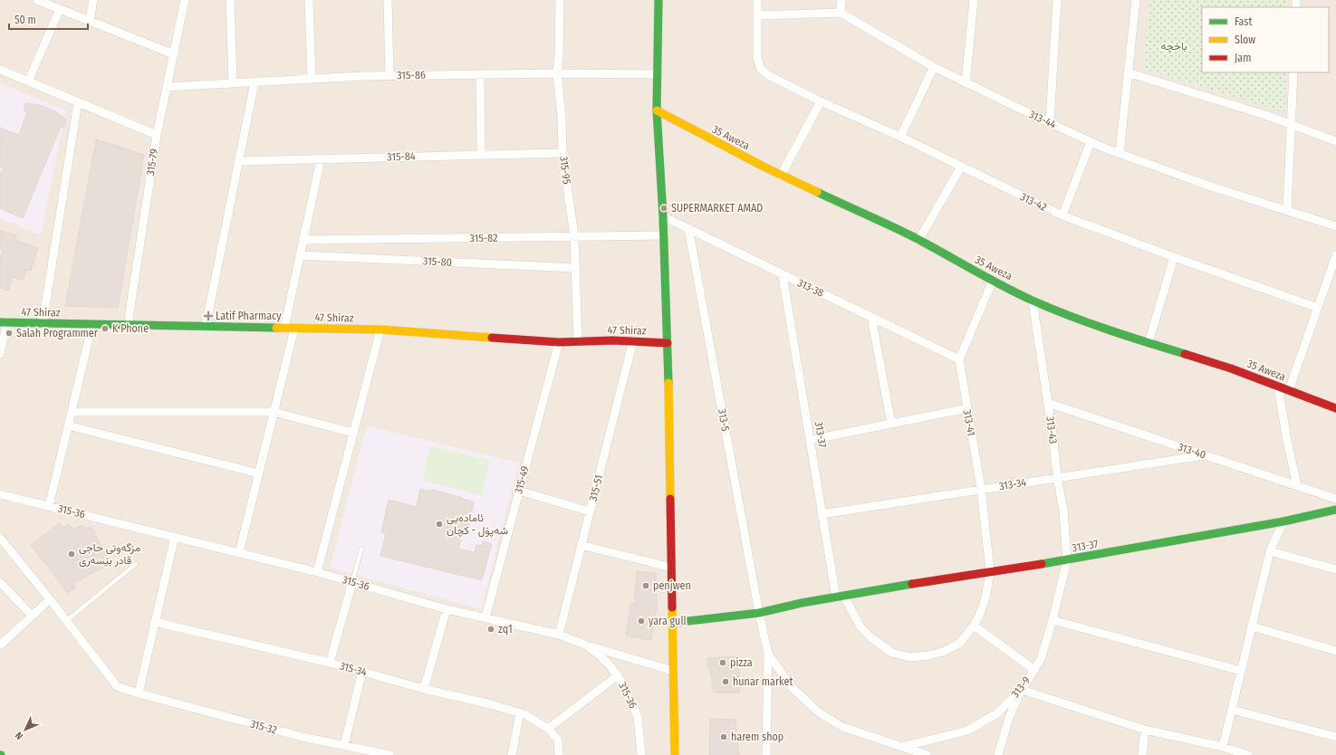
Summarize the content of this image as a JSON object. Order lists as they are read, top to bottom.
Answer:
{
  "streets": {
    "street": [
      "315-86",
      "313-44",
      "35 Aweza",
      "315-84",
      "315-79",
      "315-95",
      "313-42",
      "315-82",
      "315-80",
      "313-38",
      "47 Shiraz",
      "313-5",
      "313-41",
      "313-43",
      "313-37",
      "313-40",
      "315-49",
      "313-34",
      "315-51",
      "315-36",
      "315-34",
      "313-9",
      "315-32"
    ]
  },
  "crossings": [
    ["315-86", "315-79"],
    ["315-86", "315-95"],
    ["35 Aweza", "313-43"],
    ["315-84", "315-95"],
    ["315-79", "47 Shiraz"],
    ["315-95", "315-82"],
    ["315-95", "315-80"],
    ["315-95", "47 Shiraz"],
    ["313-38", "313-5"],
    ["313-38", "313-41"],
    ["313-38", "313-37"],
    ["47 Shiraz", "315-49"],
    ["47 Shiraz", "315-51"],
    ["313-5", "313-37"],
    ["313-41", "313-37"],
    ["313-41", "313-34"],
    ["313-43", "313-37"],
    ["313-43", "313-40"],
    ["313-43", "313-34"],
    ["313-43", "313-9"],
    ["313-37", "313-34"],
    ["313-37", "313-9"],
    ["313-40", "313-34"],
    ["315-49", "315-36"],
    ["315-51", "315-36"]
  ],
  "parks": ["باخچە"],
  "places": {
    "other": [
      "SUPERMARKET AMAD",
      "K Phone",
      "Salah Programmer",
      "ئامادەیی شەپۆل - کچان",
      "مزگەوتی حاجی قادر بێسەری",
      "penjwen",
      "yara gull",
      "zq1",
      "pizza",
      "hunar market",
      "harem shop"
    ],
    "health": ["Latif Pharmacy"]
  },
  "legend": ["Fast", "Slow", "Jam"],
  "scale_bar": "50 m",
  "north": "bottom left"
}
